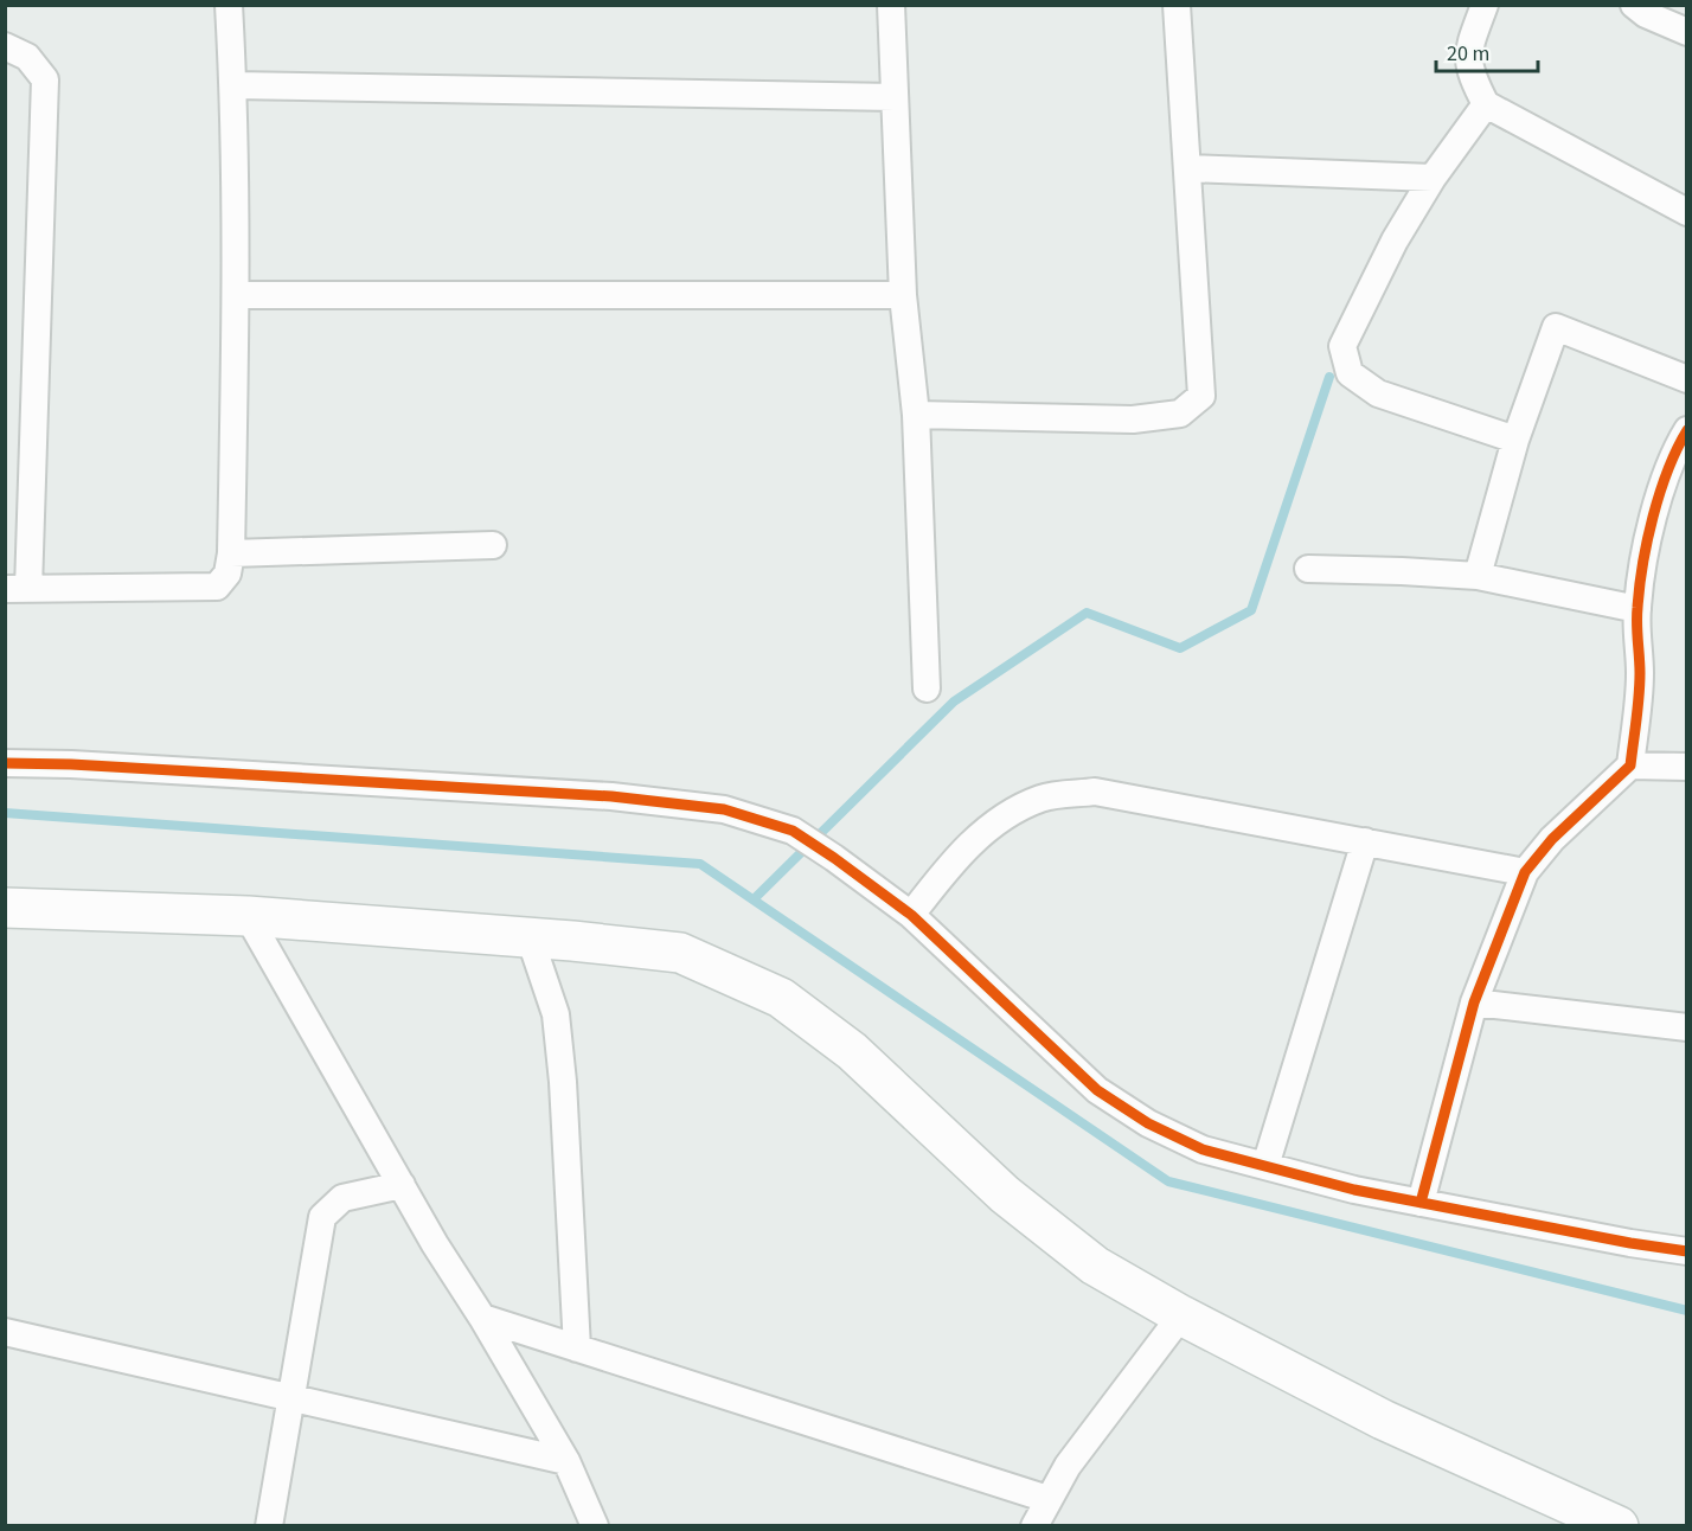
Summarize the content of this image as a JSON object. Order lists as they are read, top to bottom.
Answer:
{
  "scale_bar": "20 m"
}
